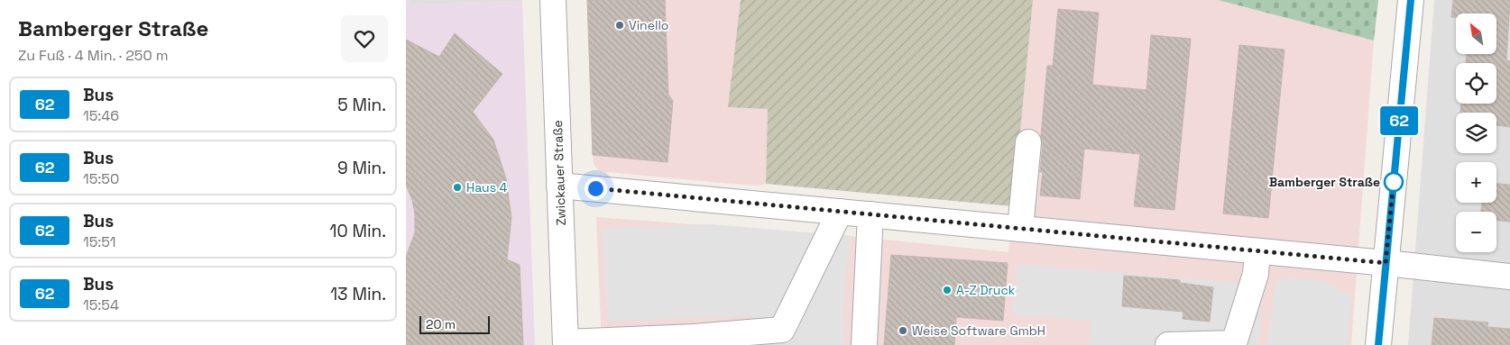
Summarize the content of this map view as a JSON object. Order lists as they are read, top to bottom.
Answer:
{
  "streets": {
    "street": ["Zwickauer Straße"]
  },
  "places": [
    "Vinello",
    "Bamberger Straße",
    "Haus 4",
    "A-Z Druck",
    "Weise Software GmbH"
  ],
  "lines": ["bus line 62"],
  "scale_bar": "20 m",
  "north": "top left",
  "page": {
    "heading": ["Bamberger Straße", "Zu Fuß · 4 Min. · 250 m"],
    "on_map": "62",
    "map_buttons": ["+", "−"],
    "list": [
      {
        "mark": "62",
        "name": "Bus",
        "note": "15:46",
        "value": "5 Min."
      },
      {
        "mark": "62",
        "name": "Bus",
        "note": "15:50",
        "value": "9 Min."
      },
      {
        "mark": "62",
        "name": "Bus",
        "note": "15:51",
        "value": "10 Min."
      },
      {
        "mark": "62",
        "name": "Bus",
        "note": "15:54",
        "value": "13 Min."
      }
    ],
    "scale": "20 m"
  }
}
